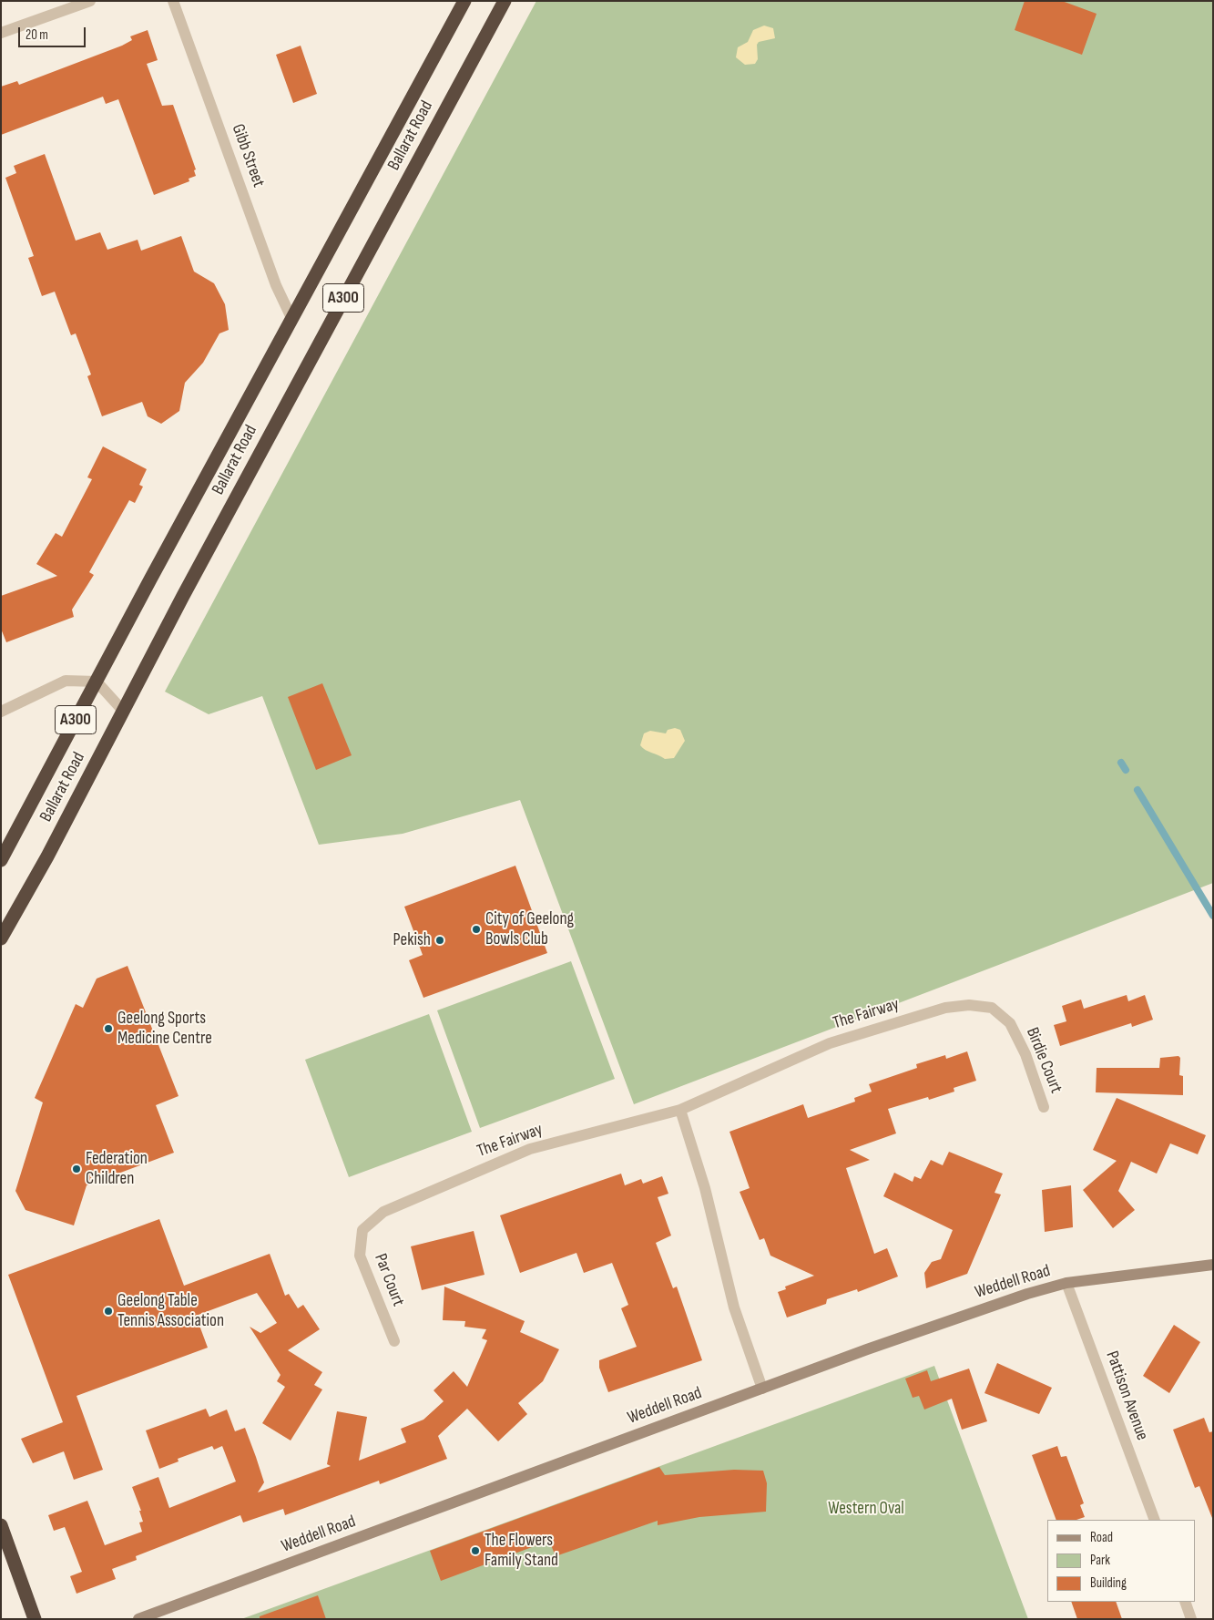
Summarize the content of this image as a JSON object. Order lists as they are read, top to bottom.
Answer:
{
  "streets": {
    "highway": ["Ballarat Road", "A300"],
    "street": [
      "Gibb Street",
      "The Fairway",
      "Birdie Court",
      "Par Court",
      "Weddell Road",
      "Pattison Avenue"
    ]
  },
  "crossings": [
    ["Ballarat Road", "Gibb Street"],
    ["The Fairway", "Birdie Court"],
    ["The Fairway", "Par Court"],
    ["Weddell Road", "Pattison Avenue"]
  ],
  "parks": ["Western Oval"],
  "places": [
    "City of Geelong Bowls Club",
    "Pekish",
    "Geelong Sports Medicine Centre",
    "Federation Children",
    "Geelong Table Tennis Association",
    "The Flowers Family Stand"
  ],
  "legend": ["Road", "Park", "Building"],
  "scale_bar": "20 m"
}
